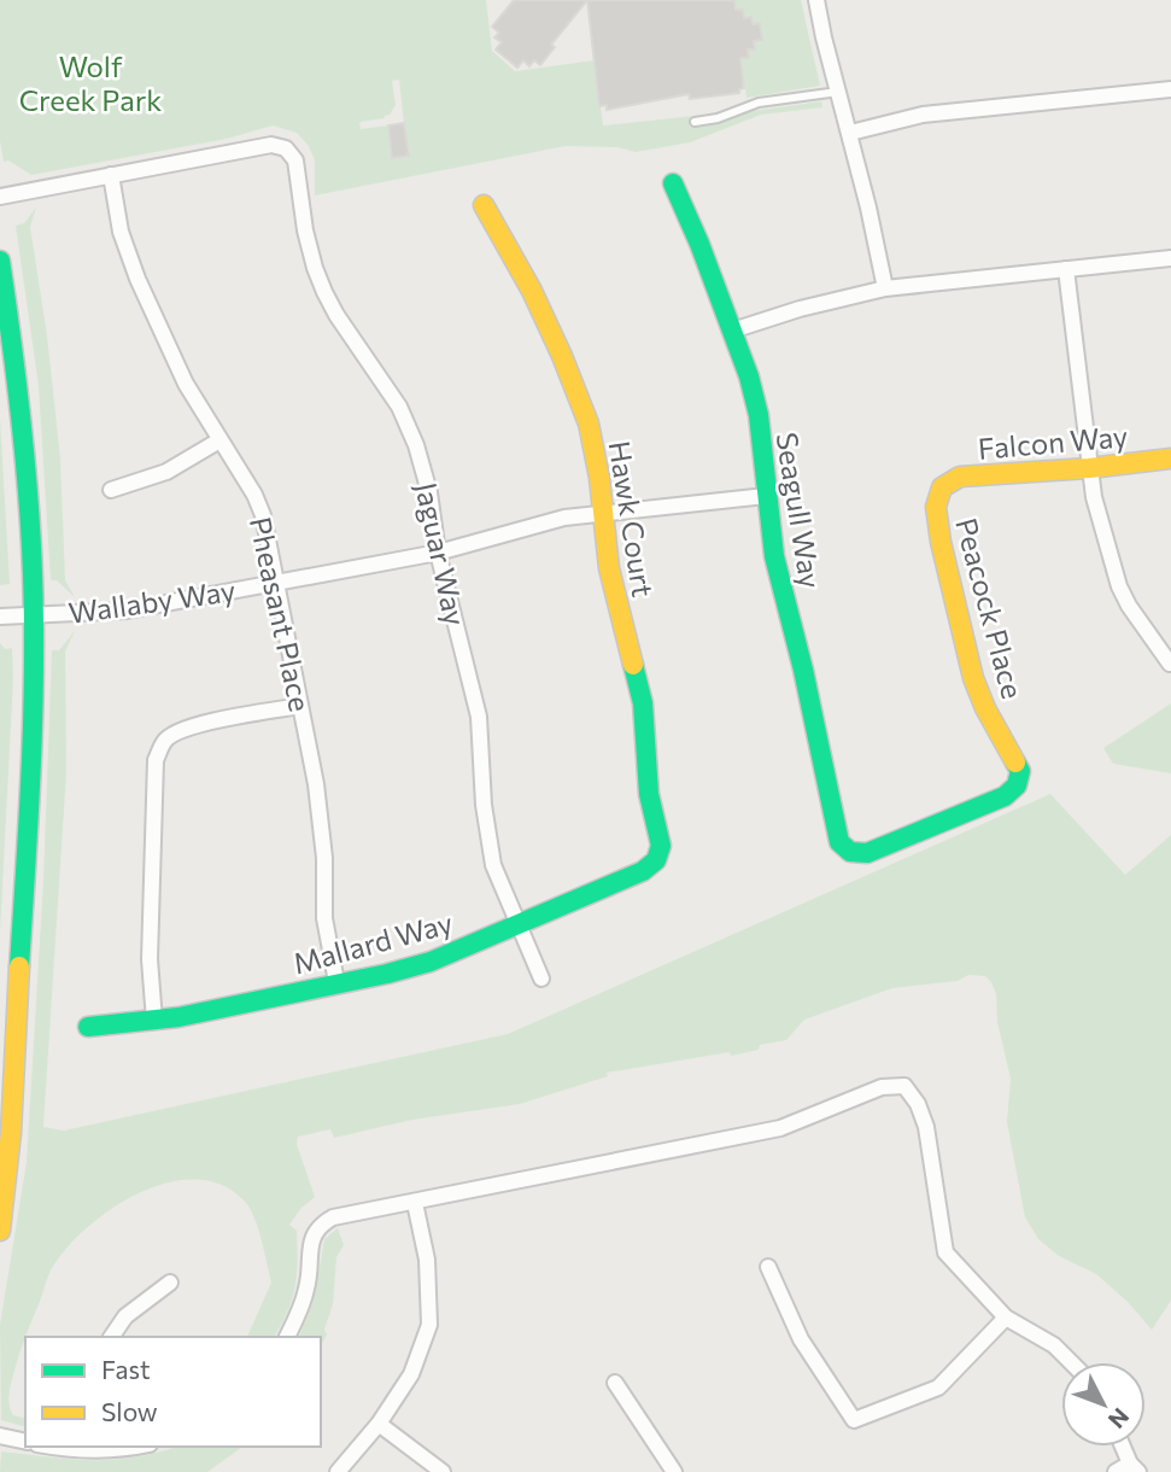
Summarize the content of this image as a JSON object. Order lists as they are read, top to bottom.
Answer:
{
  "streets": {
    "street": [
      "Falcon Way",
      "Seagull Way",
      "Hawk Court",
      "Jaguar Way",
      "Wallaby Way",
      "Peacock Place",
      "Pheasant Place",
      "Mallard Way"
    ]
  },
  "crossings": [
    ["Falcon Way", "Peacock Place"],
    ["Seagull Way", "Wallaby Way"],
    ["Seagull Way", "Peacock Place"],
    ["Hawk Court", "Wallaby Way"],
    ["Hawk Court", "Mallard Way"],
    ["Jaguar Way", "Wallaby Way"],
    ["Jaguar Way", "Pheasant Place"],
    ["Jaguar Way", "Mallard Way"],
    ["Wallaby Way", "Pheasant Place"],
    ["Pheasant Place", "Mallard Way"]
  ],
  "parks": ["Wolf Creek Park"],
  "legend": ["Fast", "Slow"],
  "north": "bottom right"
}
